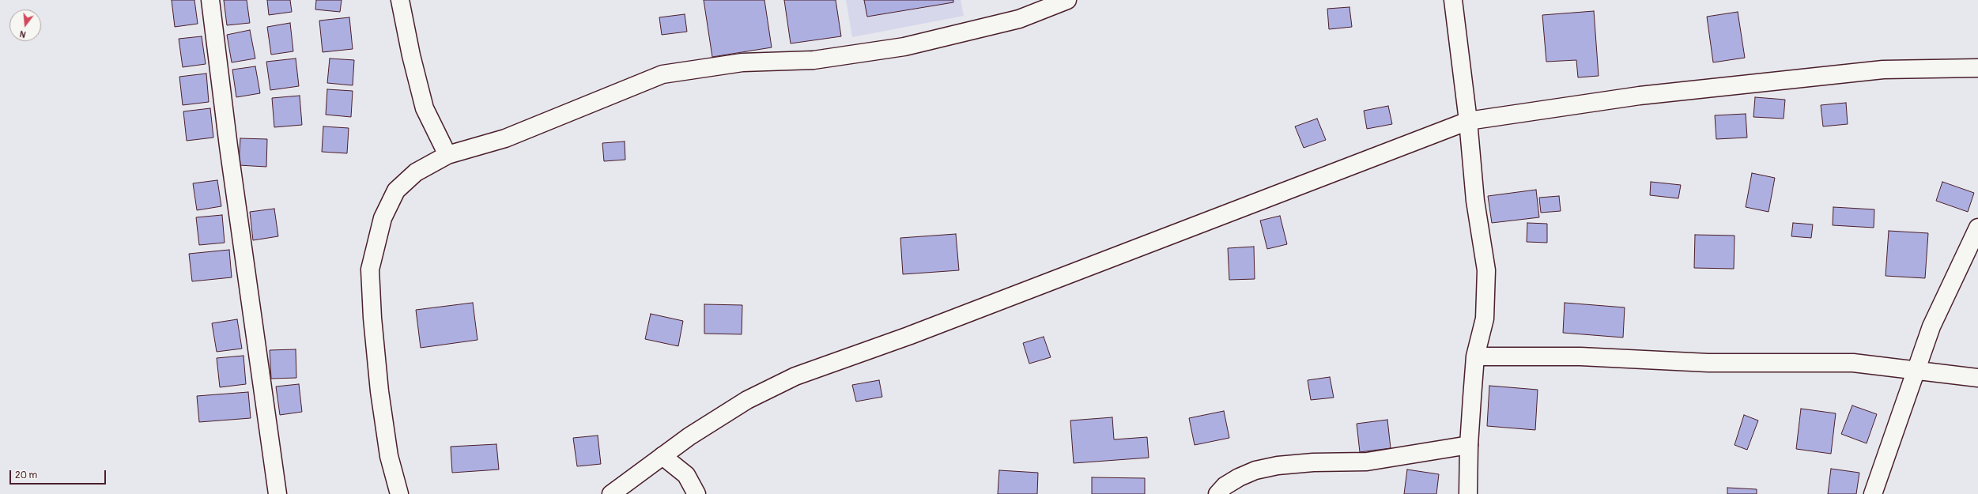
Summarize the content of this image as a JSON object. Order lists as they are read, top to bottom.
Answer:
{
  "scale_bar": "20 m",
  "north": "bottom"
}
